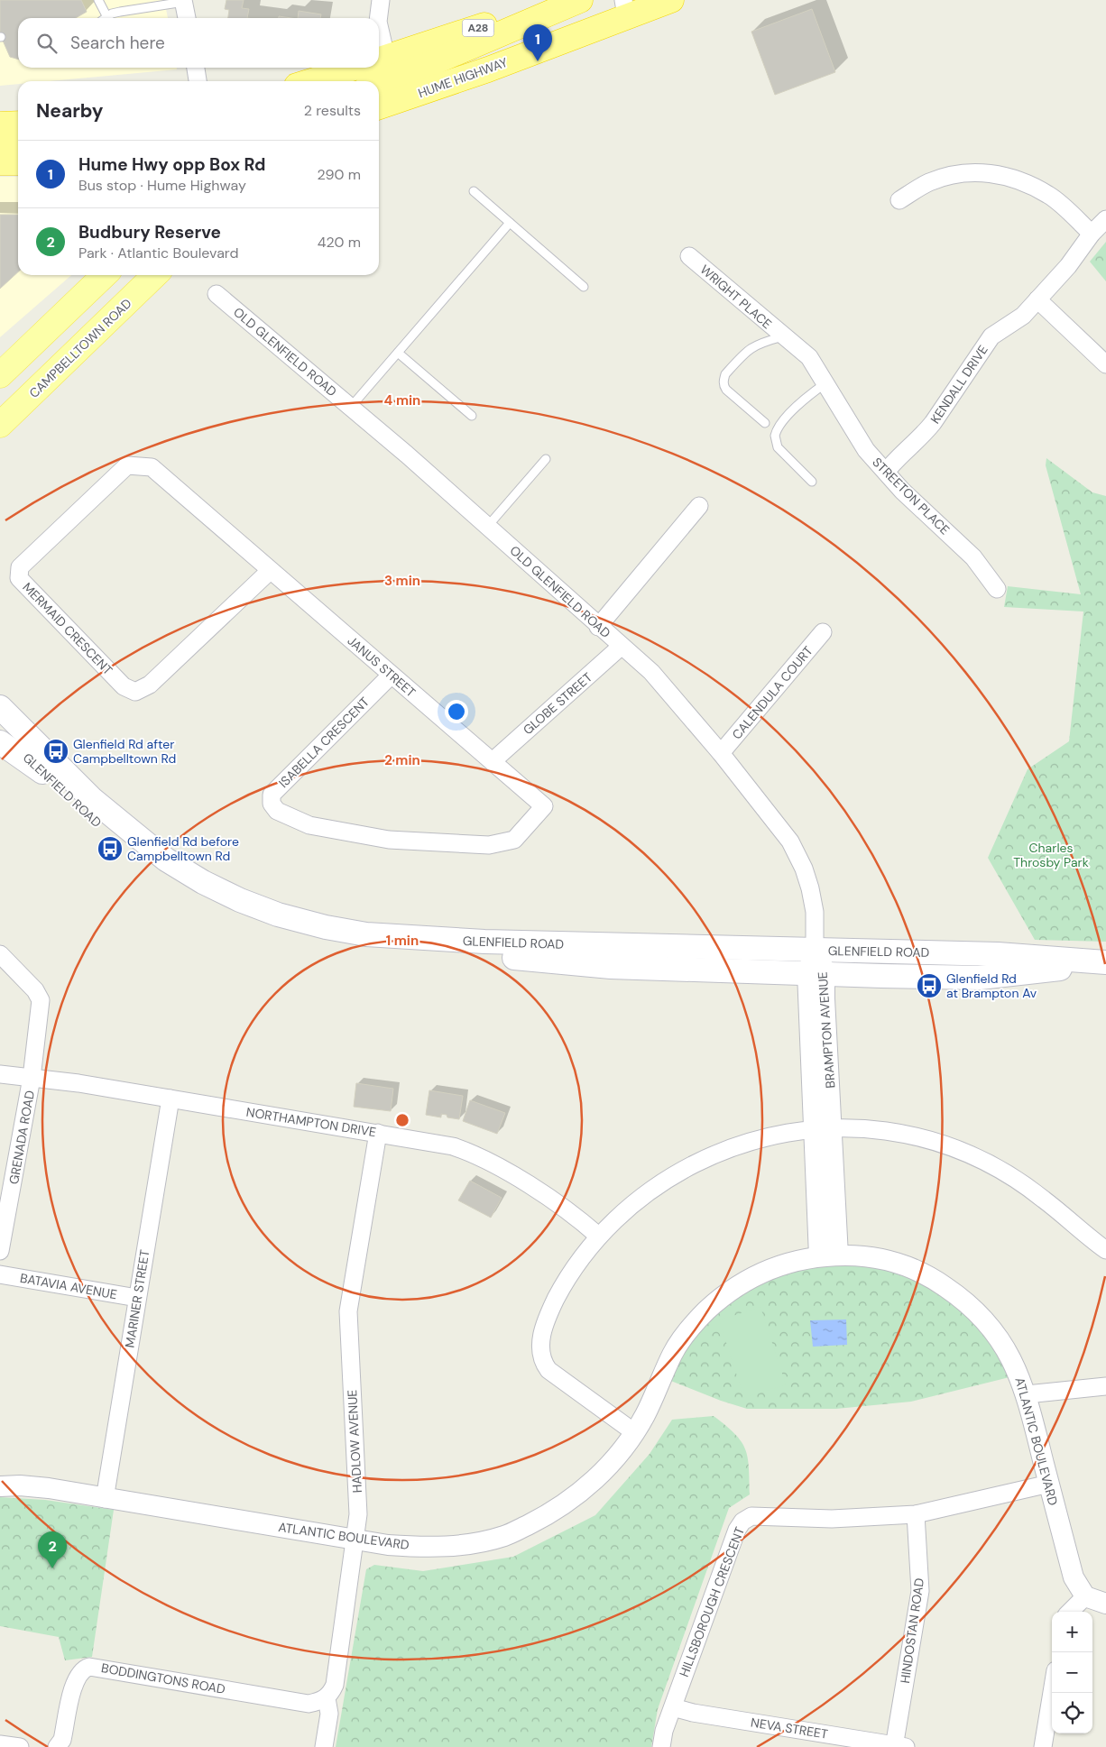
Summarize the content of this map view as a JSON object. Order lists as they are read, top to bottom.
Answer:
{
  "streets": {
    "highway": ["A28", "HUME HIGHWAY"],
    "main road": ["CAMPBELLTOWN ROAD", "GLENFIELD ROAD"],
    "street": [
      "WRIGHT PLACE",
      "OLD GLENFIELD ROAD",
      "KENDALL DRIVE",
      "STREETON PLACE",
      "MERMAID CRESCENT",
      "JANUS STREET",
      "CALENDULA COURT",
      "GLOBE STREET",
      "ISABELLA CRESCENT",
      "BRAMPTON AVENUE",
      "NORTHAMPTON DRIVE",
      "GRENADA ROAD",
      "BATAVIA AVENUE",
      "MARINER STREET",
      "HADLOW AVENUE",
      "ATLANTIC BOULEVARD",
      "HILLSBOROUGH CRESCENT",
      "HINDOSTAN ROAD",
      "BODDINGTONS ROAD",
      "NEVA STREET"
    ]
  },
  "crossings": [
    ["WRIGHT PLACE", "STREETON PLACE"],
    ["OLD GLENFIELD ROAD", "CALENDULA COURT"],
    ["OLD GLENFIELD ROAD", "GLOBE STREET"],
    ["OLD GLENFIELD ROAD", "GLENFIELD ROAD"],
    ["OLD GLENFIELD ROAD", "BRAMPTON AVENUE"],
    ["KENDALL DRIVE", "STREETON PLACE"],
    ["MERMAID CRESCENT", "JANUS STREET"],
    ["JANUS STREET", "GLOBE STREET"],
    ["JANUS STREET", "ISABELLA CRESCENT"],
    ["GLOBE STREET", "ISABELLA CRESCENT"],
    ["GLENFIELD ROAD", "BRAMPTON AVENUE"],
    ["BRAMPTON AVENUE", "ATLANTIC BOULEVARD"],
    ["NORTHAMPTON DRIVE", "GRENADA ROAD"],
    ["NORTHAMPTON DRIVE", "MARINER STREET"],
    ["NORTHAMPTON DRIVE", "HADLOW AVENUE"],
    ["BATAVIA AVENUE", "MARINER STREET"],
    ["MARINER STREET", "ATLANTIC BOULEVARD"],
    ["HADLOW AVENUE", "ATLANTIC BOULEVARD"],
    ["HADLOW AVENUE", "BODDINGTONS ROAD"],
    ["ATLANTIC BOULEVARD", "HILLSBOROUGH CRESCENT"],
    ["HILLSBOROUGH CRESCENT", "HINDOSTAN ROAD"],
    ["HILLSBOROUGH CRESCENT", "NEVA STREET"],
    ["HINDOSTAN ROAD", "NEVA STREET"]
  ],
  "parks": ["Charles Throsby Park"],
  "places": {
    "bus stop": ["Glenfield Rd after Campbelltown Rd", "Glenfield Rd before Campbelltown Rd", "Glenfield Rd at Brampton Av"]
  },
  "page": {
    "search": "Search here",
    "pins": ["1", "2"],
    "heading": ["Nearby", "2 results"],
    "list": [
      {
        "mark": "1",
        "name": "Hume Hwy opp Box Rd",
        "note": "Bus stop · Hume Highway",
        "value": "290 m"
      },
      {
        "mark": "2",
        "name": "Budbury Reserve",
        "note": "Park · Atlantic Boulevard",
        "value": "420 m"
      }
    ],
    "map_buttons": ["+", "−"]
  },
  "rings": [
    "4 min",
    "3 min",
    "2 min",
    "1 min"
  ]
}
